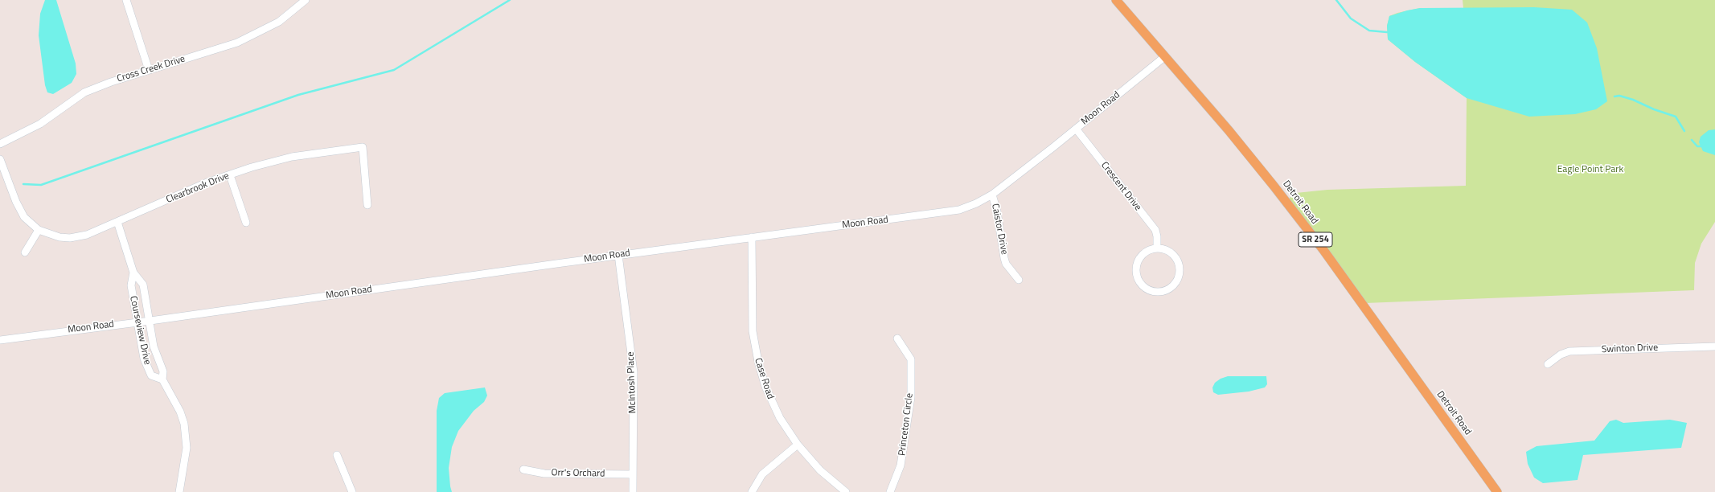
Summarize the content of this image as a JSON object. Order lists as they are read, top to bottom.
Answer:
{
  "streets": {
    "main road": ["Detroit Road", "SR 254"],
    "street": [
      "Cross Creek Drive",
      "Moon Road",
      "Crescent Drive",
      "Clearbrook Drive",
      "Caistor Drive",
      "Courseview Drive",
      "Swinton Drive",
      "Case Road",
      "McIntosh Place",
      "Princeton Circle",
      "Orr's Orchard"
    ]
  },
  "crossings": [
    ["Moon Road", "Crescent Drive"],
    ["Moon Road", "Detroit Road"],
    ["Moon Road", "Caistor Drive"],
    ["Moon Road", "Courseview Drive"],
    ["Moon Road", "Case Road"],
    ["Moon Road", "McIntosh Place"],
    ["Clearbrook Drive", "Courseview Drive"],
    ["McIntosh Place", "Orr's Orchard"]
  ],
  "parks": ["Eagle Point Park"]
}
